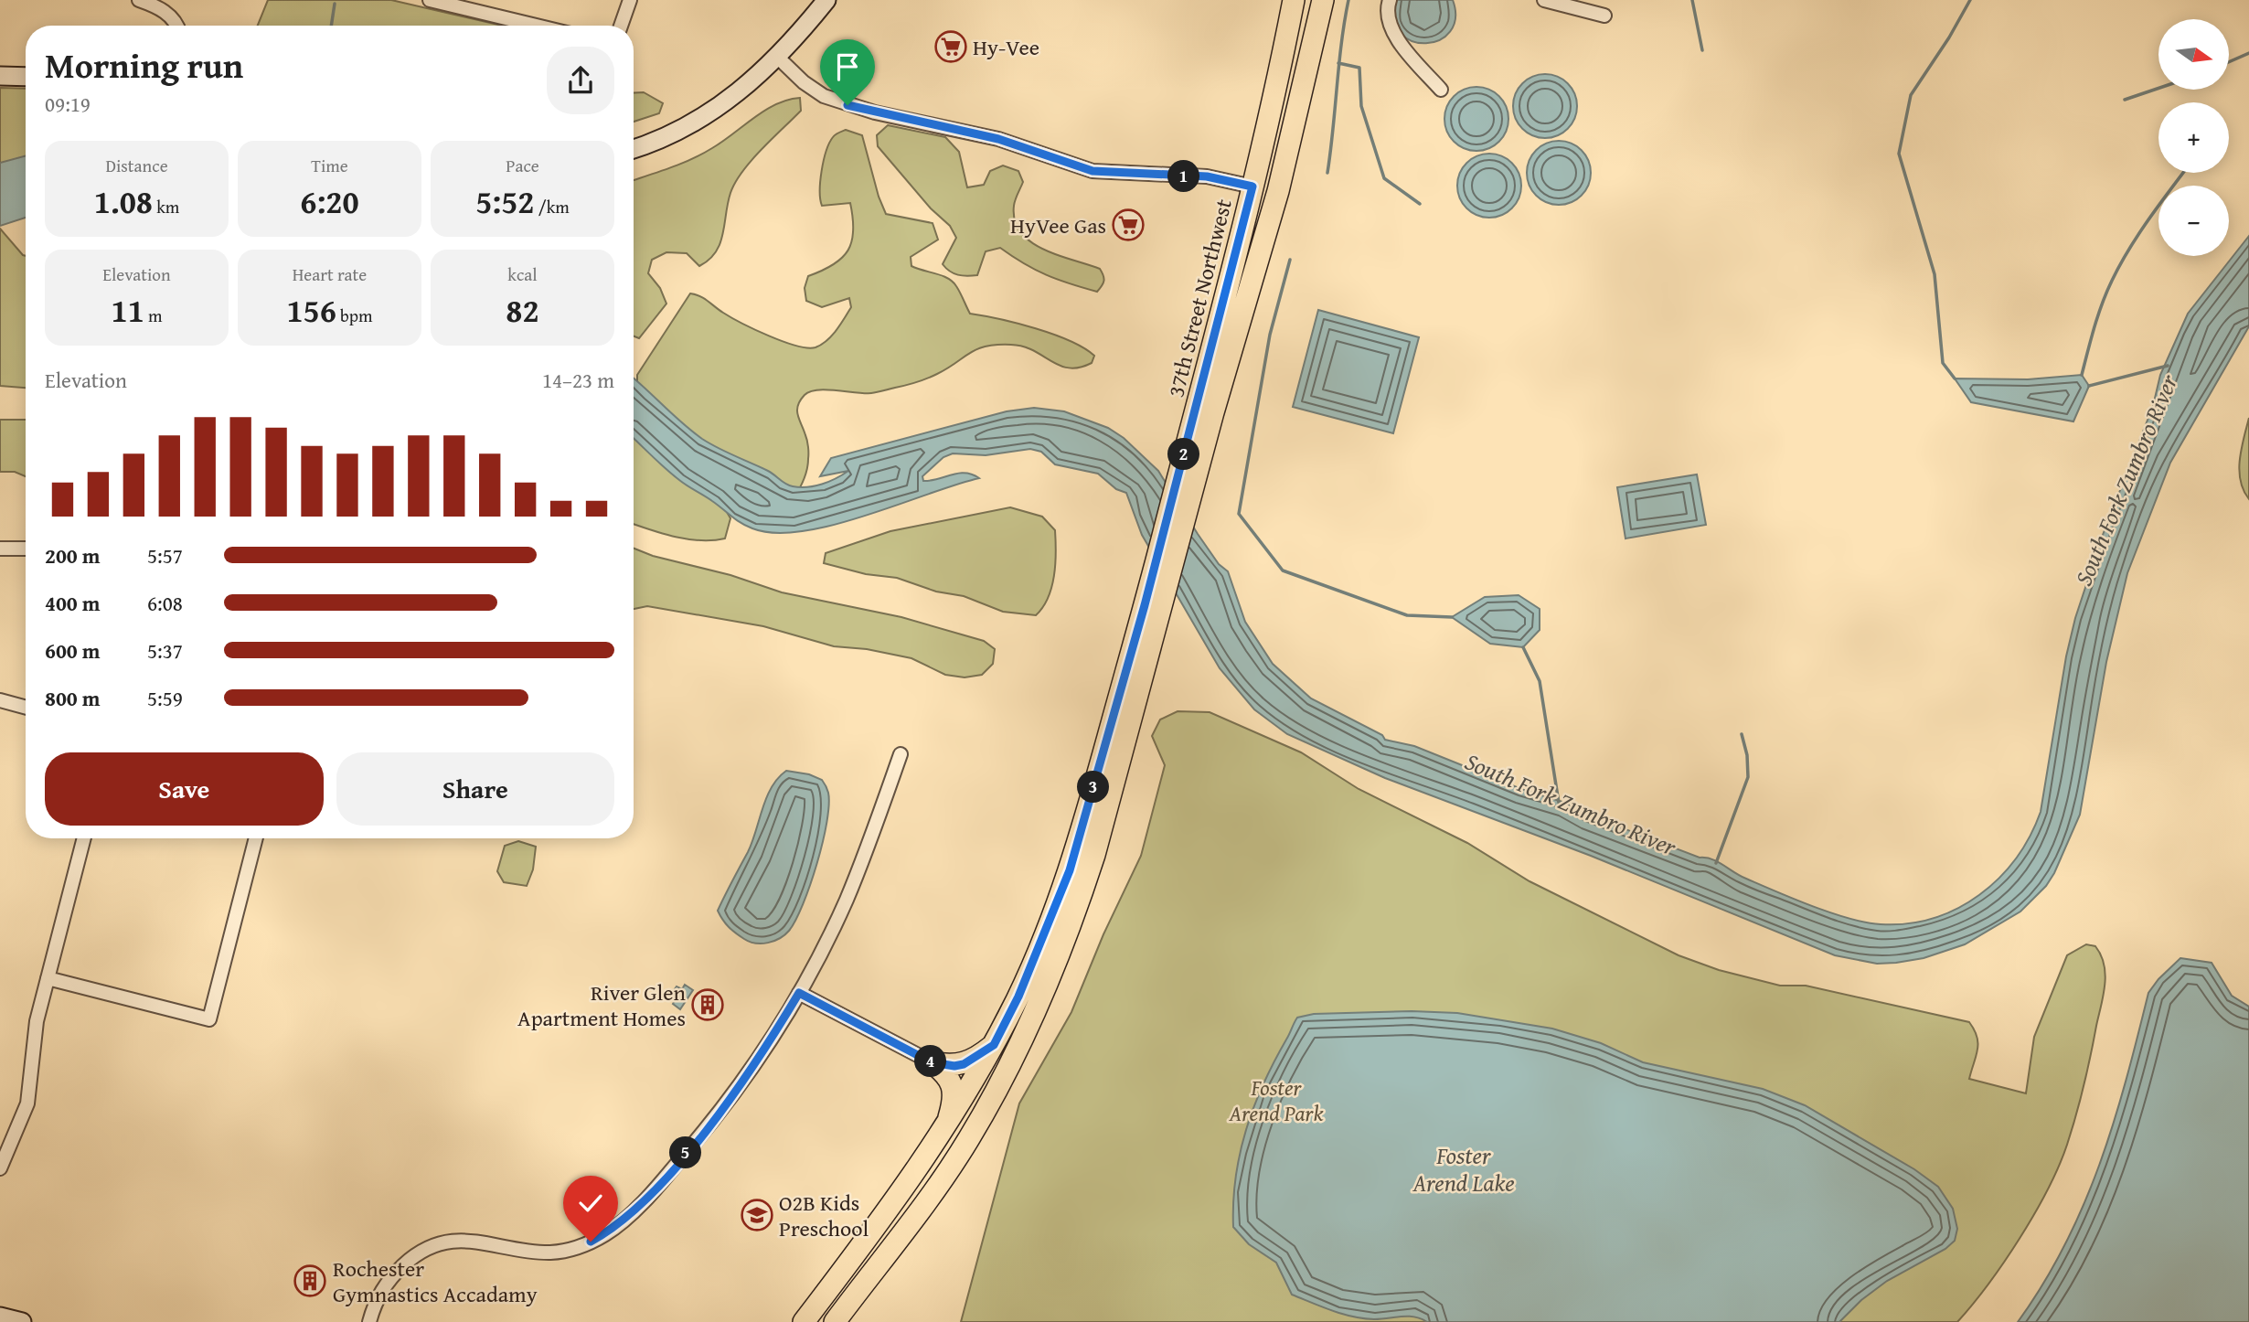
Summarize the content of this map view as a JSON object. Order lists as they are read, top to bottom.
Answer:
{
  "streets": {
    "main road": ["37th Street Northwest"]
  },
  "water": ["South Fork Zumbro River", "Foster Arend Lake"],
  "parks": ["Foster Arend Park"],
  "places": {
    "supermarket": ["Hy-Vee", "HyVee Gas"],
    "building": ["River Glen Apartment Homes", "Rochester Gymnastics Accadamy"],
    "school or university": ["O2B Kids Preschool"]
  },
  "north": "right",
  "page": {
    "map_buttons": ["+", "−"],
    "heading": ["Morning run", "09:19"],
    "stats": [
      ["Distance", "1.08 km"],
      ["Time", "6:20"],
      ["Pace", "5:52 /km"],
      ["Elevation", "11 m"],
      ["Heart rate", "156 bpm"],
      ["kcal", "82"]
    ],
    "pins": [
      "1",
      "2",
      "3",
      "4",
      "5"
    ],
    "chart": ["Elevation", "14–23 m"],
    "list": [
      {
        "name": "200 m",
        "note": "5:57"
      },
      {
        "name": "400 m",
        "note": "6:08"
      },
      {
        "name": "600 m",
        "note": "5:37"
      },
      {
        "name": "800 m",
        "note": "5:59"
      }
    ],
    "buttons": ["Save", "Share"]
  }
}
